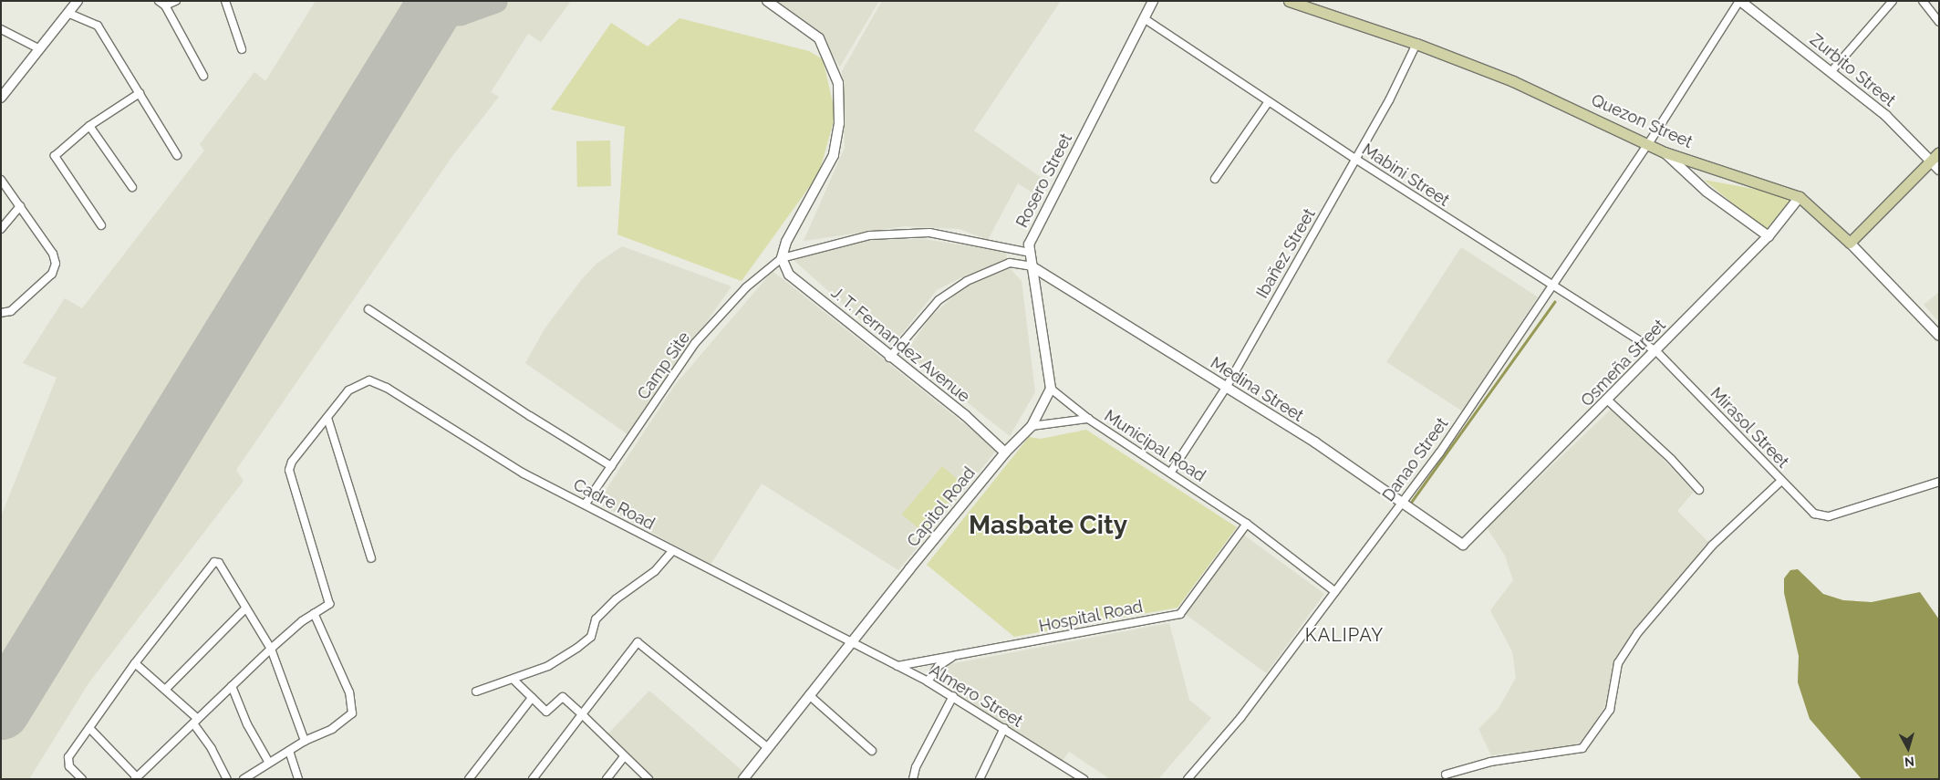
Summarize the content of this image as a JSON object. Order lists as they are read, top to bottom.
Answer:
{
  "streets": {
    "main road": ["Quezon Street"],
    "street": [
      "Zurbito Street",
      "Mabini Street",
      "Rosero Street",
      "Ibañez Street",
      "J. T. Fernandez Avenue",
      "Osmeña Street",
      "Camp Site",
      "Medina Street",
      "Mirasol Street",
      "Municipal Road",
      "Danao Street",
      "Cadre Road",
      "Capitol Road",
      "Hospital Road",
      "Almero Street"
    ]
  },
  "crossings": [
    ["Zurbito Street", "Danao Street"],
    ["Quezon Street", "Ibañez Street"],
    ["Quezon Street", "Osmeña Street"],
    ["Quezon Street", "Danao Street"],
    ["Mabini Street", "Rosero Street"],
    ["Mabini Street", "Ibañez Street"],
    ["Mabini Street", "Osmeña Street"],
    ["Mabini Street", "Mirasol Street"],
    ["Mabini Street", "Danao Street"],
    ["Rosero Street", "Medina Street"],
    ["Rosero Street", "Municipal Road"],
    ["Rosero Street", "Capitol Road"],
    ["Ibañez Street", "Medina Street"],
    ["Ibañez Street", "Municipal Road"],
    ["J. T. Fernandez Avenue", "Camp Site"],
    ["J. T. Fernandez Avenue", "Capitol Road"],
    ["Osmeña Street", "Medina Street"],
    ["Osmeña Street", "Mirasol Street"],
    ["Camp Site", "Cadre Road"],
    ["Medina Street", "Danao Street"],
    ["Municipal Road", "Danao Street"],
    ["Municipal Road", "Capitol Road"],
    ["Municipal Road", "Hospital Road"],
    ["Cadre Road", "Capitol Road"],
    ["Cadre Road", "Almero Street"],
    ["Capitol Road", "Almero Street"],
    ["Hospital Road", "Almero Street"]
  ],
  "districts": ["Masbate City", "KALIPAY"],
  "north": "bottom"
}
